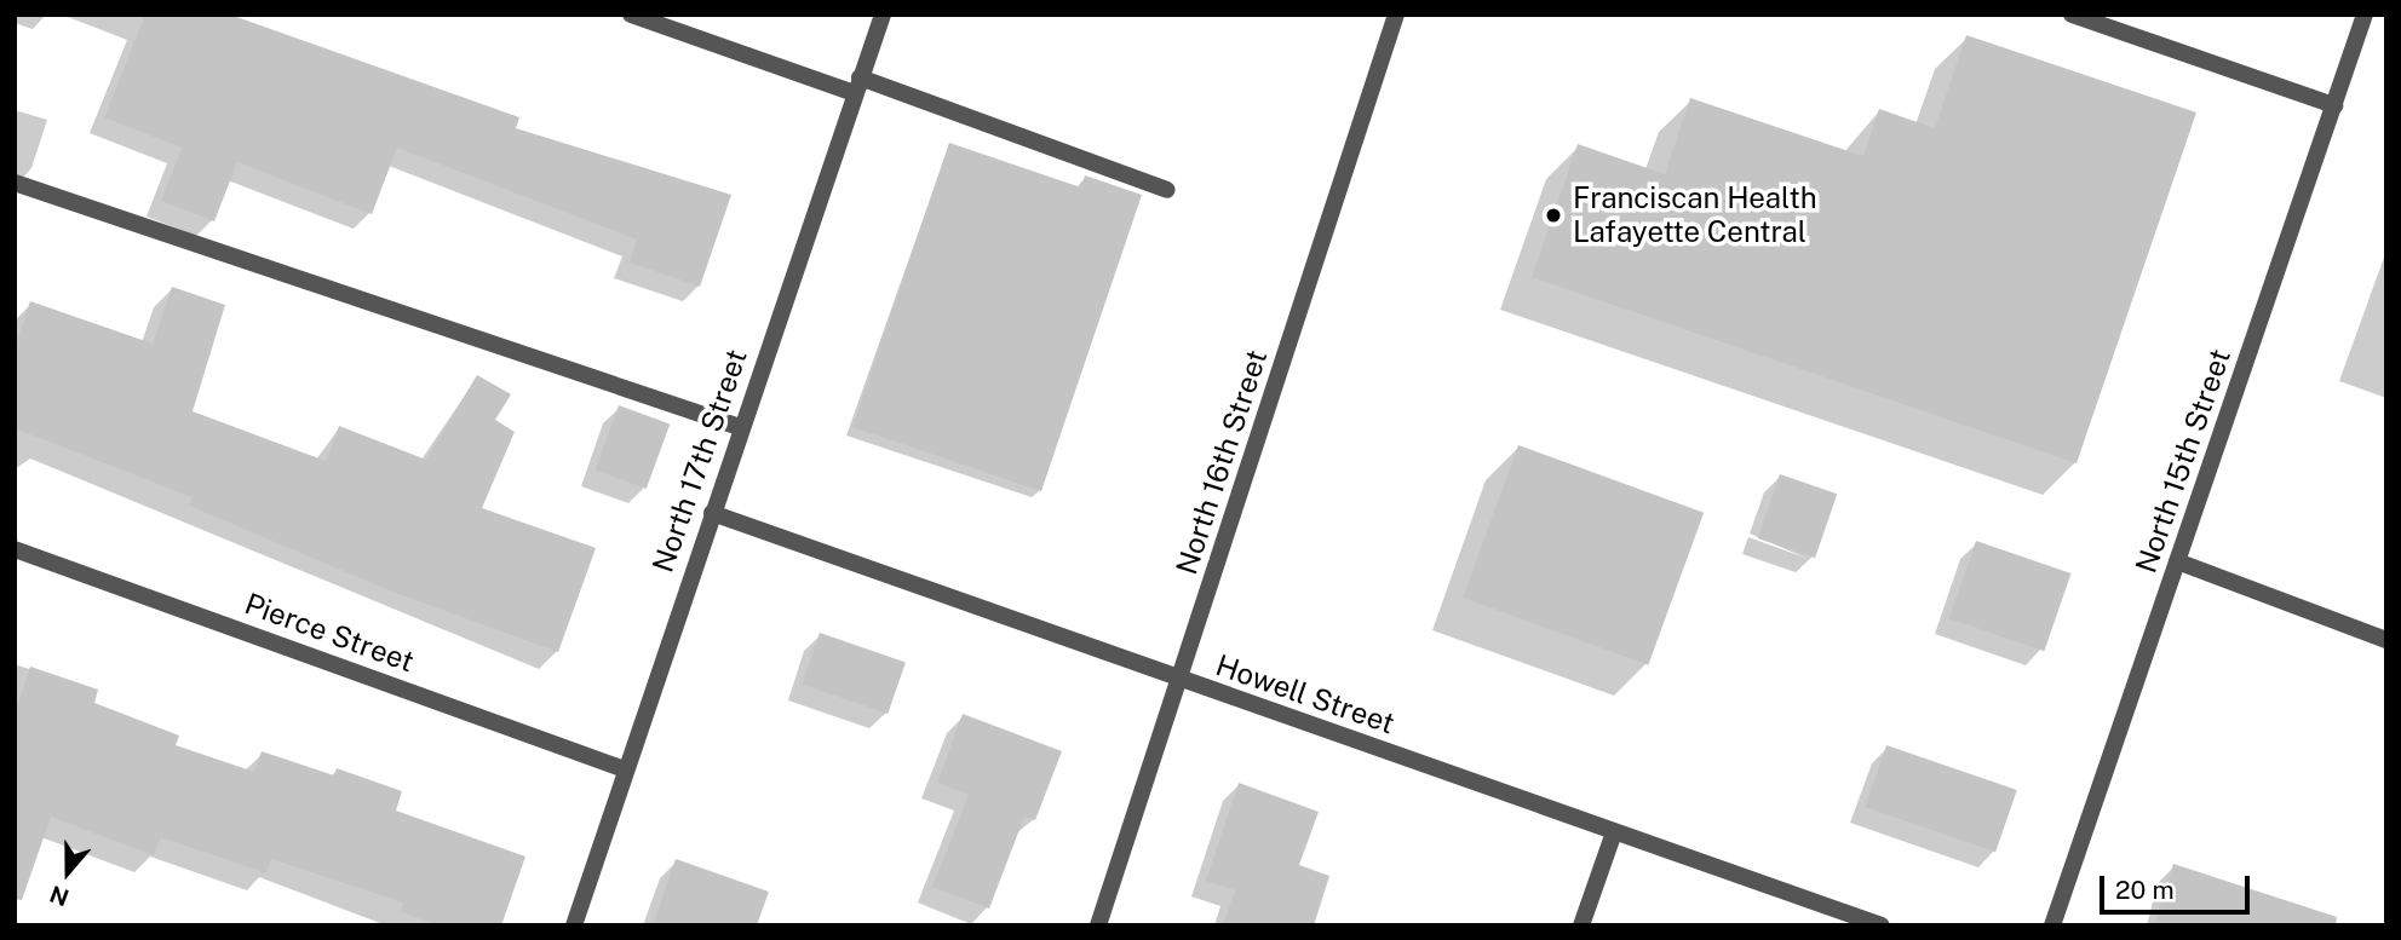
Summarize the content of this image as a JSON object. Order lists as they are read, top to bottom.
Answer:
{
  "streets": {
    "street": [
      "North 17th Street",
      "North 15th Street",
      "North 16th Street",
      "Pierce Street",
      "Howell Street"
    ]
  },
  "crossings": [
    ["North 17th Street", "Pierce Street"],
    ["North 17th Street", "Howell Street"],
    ["North 16th Street", "Howell Street"]
  ],
  "places": ["Franciscan Health Lafayette Central"],
  "scale_bar": "20 m",
  "north": "bottom"
}
